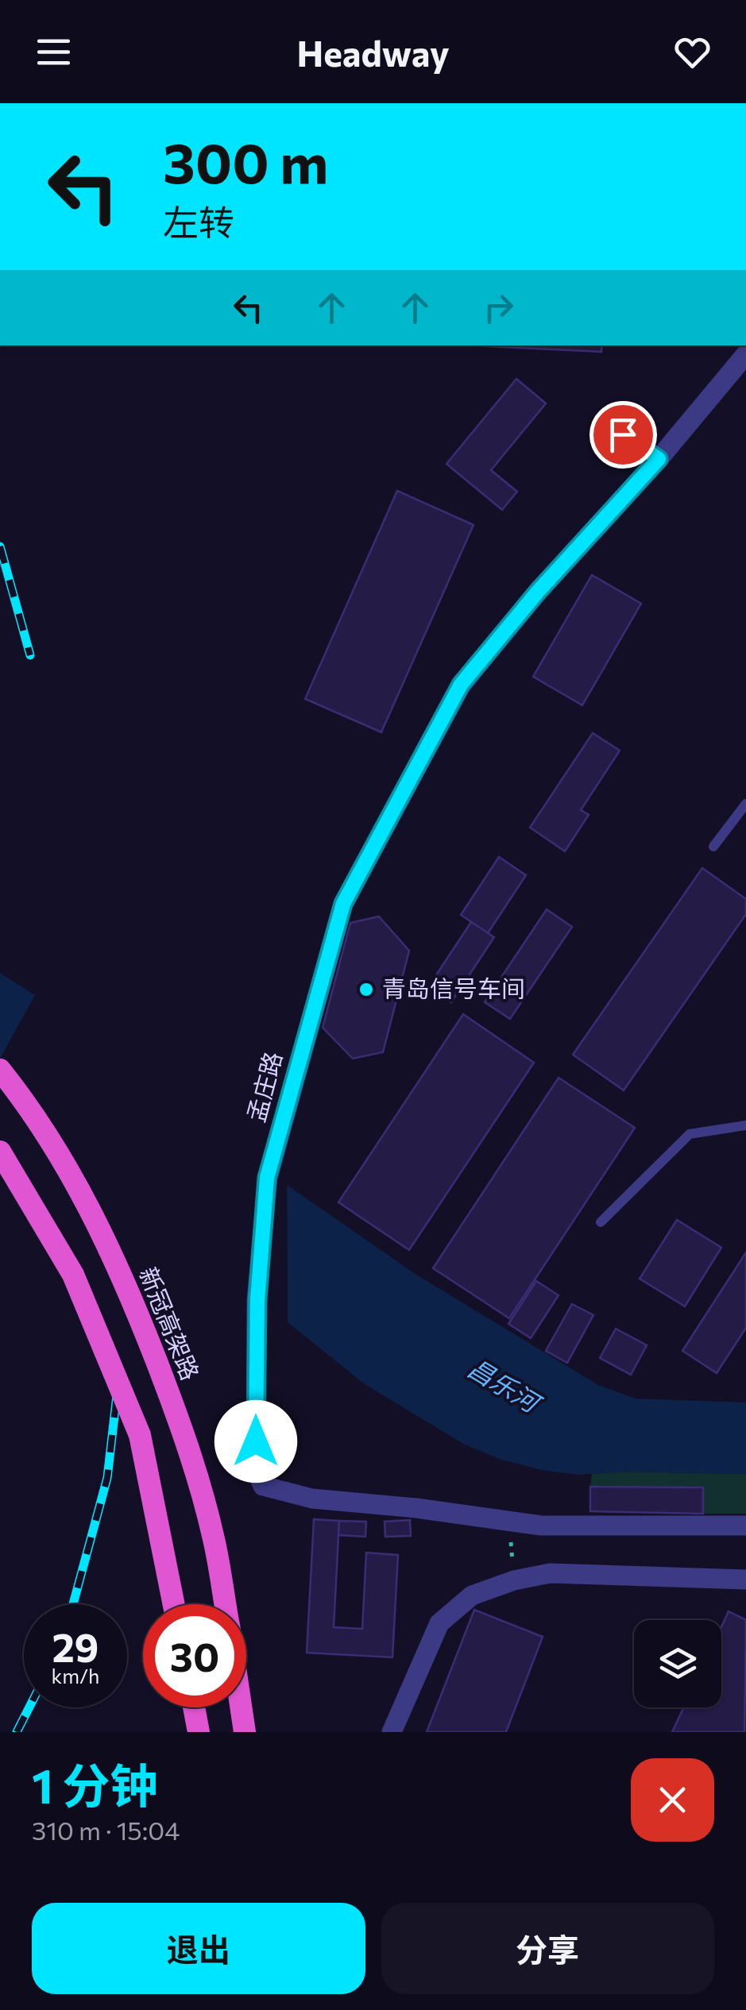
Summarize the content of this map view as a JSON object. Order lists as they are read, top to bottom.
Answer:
{
  "streets": {
    "highway": ["新冠高架路"],
    "street": ["孟庄路"]
  },
  "water": ["昌乐河"],
  "places": ["青岛信号车间"],
  "page": {
    "header": "Headway",
    "turn": ["300 m", "左转"],
    "speed": "29 km/h",
    "limit": "30",
    "heading": ["1 分钟", "310 m · 15:04"],
    "buttons": ["退出", "分享"]
  }
}
